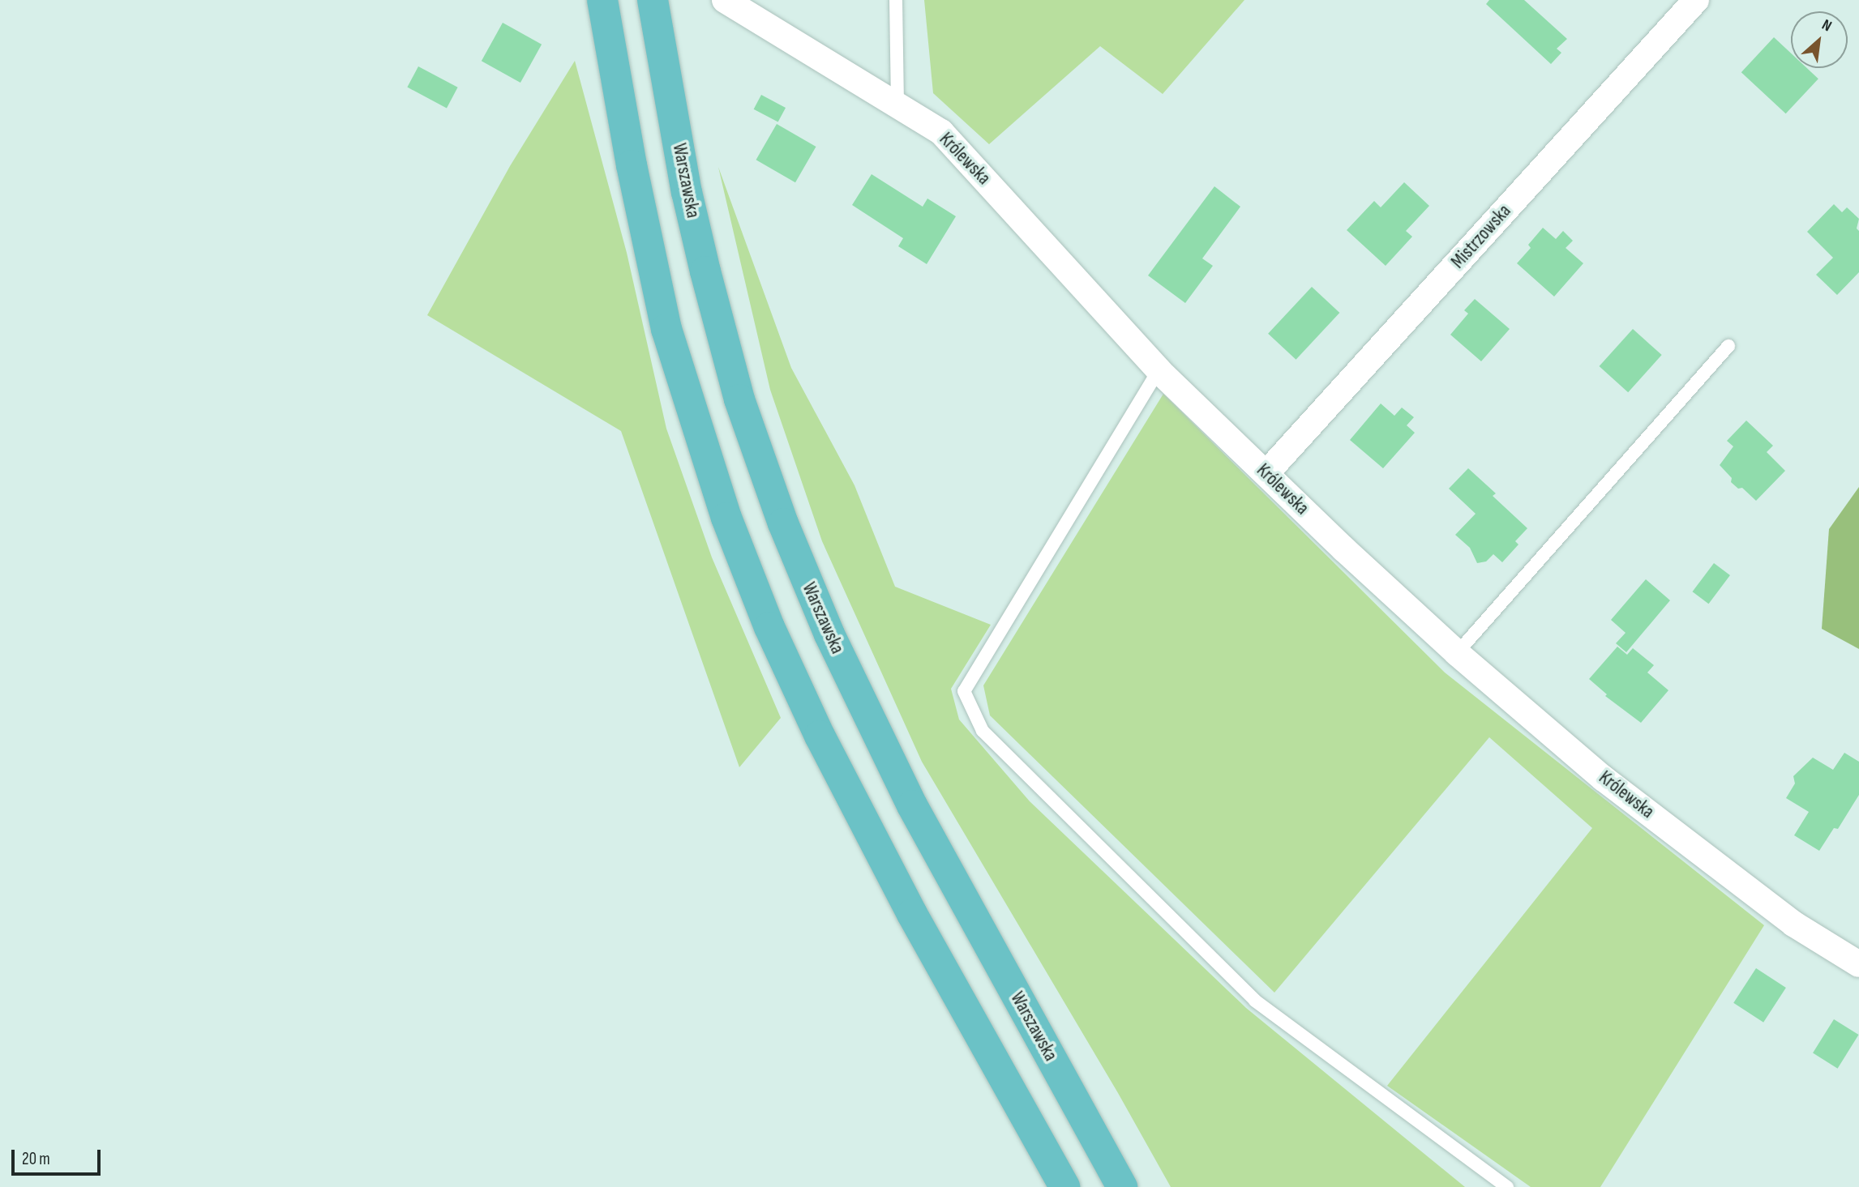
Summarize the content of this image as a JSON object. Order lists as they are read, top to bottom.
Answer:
{
  "streets": {
    "main road": ["Warszawska"],
    "street": ["Królewska", "Mistrzowska"]
  },
  "crossings": [
    ["Królewska", "Mistrzowska"]
  ],
  "scale_bar": "20 m",
  "north": "top right"
}
